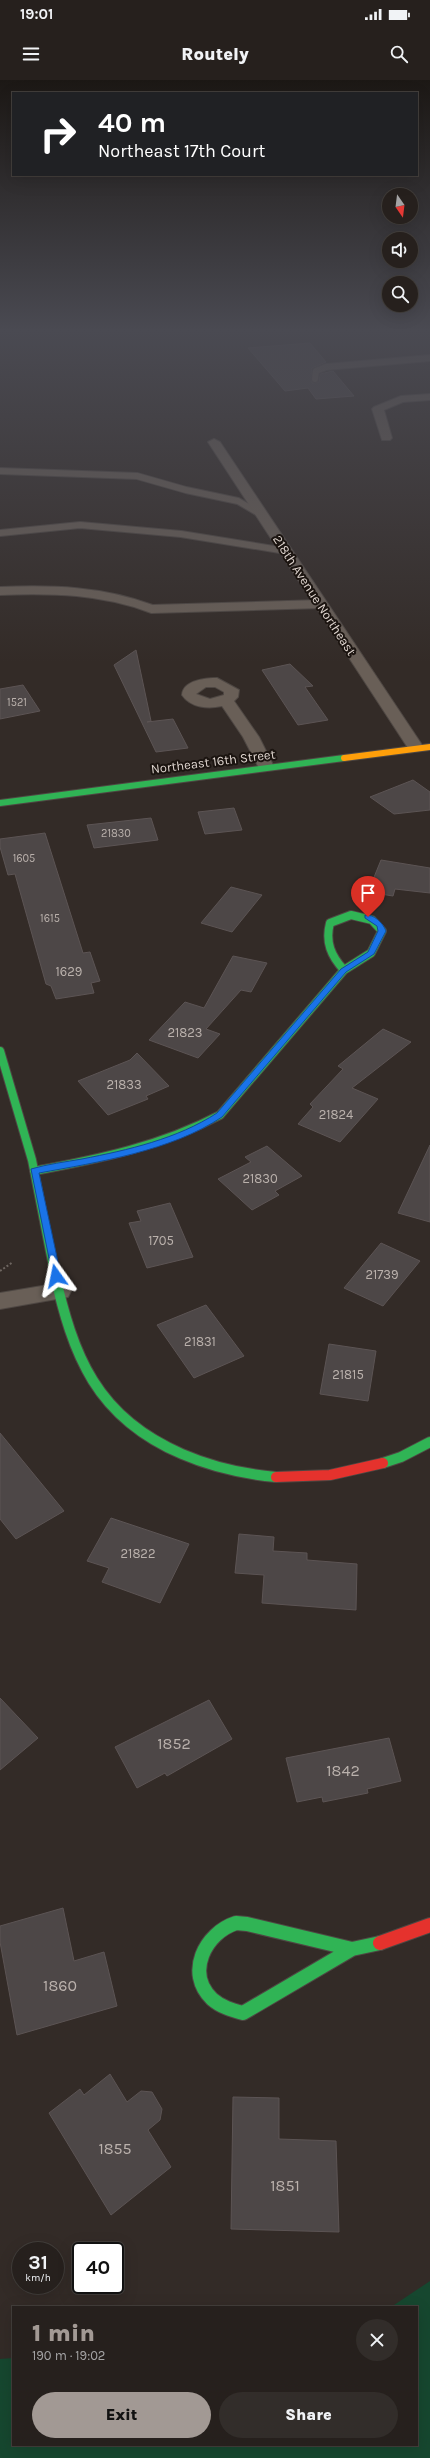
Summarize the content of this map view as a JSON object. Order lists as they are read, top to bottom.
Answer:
{
  "streets": {
    "street": ["218th Avenue Northeast", "Northeast 16th Street"]
  },
  "crossings": [
    ["218th Avenue Northeast", "Northeast 16th Street"]
  ],
  "house_numbers": [
    "1521",
    "21830",
    "1605",
    "1615",
    "1629",
    "21823",
    "21833",
    "21824",
    "21830",
    "1705",
    "21739",
    "21831",
    "21815",
    "21822",
    "1852",
    "1842",
    "1860",
    "1855",
    "1851"
  ],
  "north": "bottom",
  "page": {
    "status": "19:01",
    "header": "Routely",
    "turn": ["40 m", "Northeast 17th Court"],
    "speed": "31 km/h",
    "limit": "40",
    "heading": ["1 min", "190 m · 19:02"],
    "buttons": ["Exit", "Share"]
  }
}
